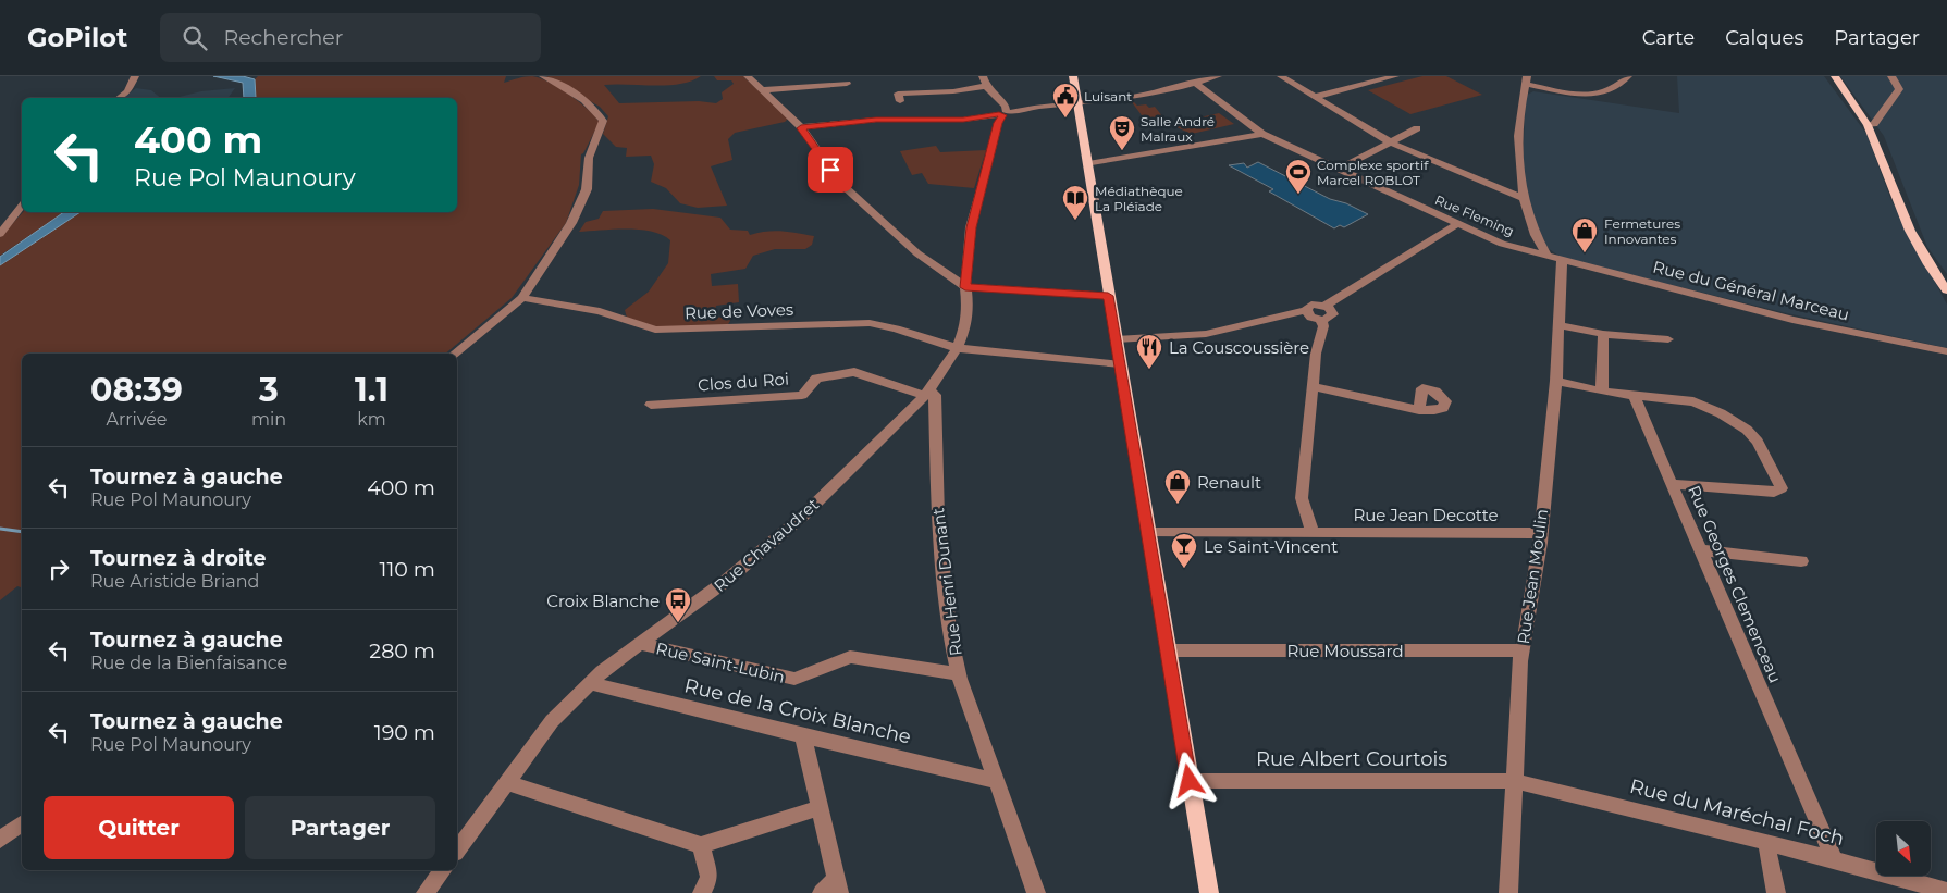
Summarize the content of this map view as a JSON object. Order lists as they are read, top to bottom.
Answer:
{
  "streets": {
    "street": [
      "Rue Fleming",
      "Rue du Général Marceau",
      "Rue de Voves",
      "Clos du Roi",
      "Rue Jean Decotte",
      "Rue Chavaudret",
      "Rue Jean Moulin",
      "Rue Henri Dunant",
      "Rue Georges Clemenceau",
      "Rue Moussard",
      "Rue Saint-Lubin",
      "Rue de la Croix Blanche",
      "Rue Albert Courtois",
      "Rue du Maréchal Foch"
    ]
  },
  "crossings": [
    ["Rue Fleming", "Rue du Général Marceau"],
    ["Rue du Général Marceau", "Rue Jean Moulin"],
    ["Rue de Voves", "Rue Chavaudret"],
    ["Clos du Roi", "Rue Chavaudret"],
    ["Clos du Roi", "Rue Henri Dunant"],
    ["Rue Jean Decotte", "Rue Jean Moulin"],
    ["Rue Chavaudret", "Rue Henri Dunant"],
    ["Rue Chavaudret", "Rue Saint-Lubin"],
    ["Rue Chavaudret", "Rue de la Croix Blanche"],
    ["Rue Jean Moulin", "Rue Moussard"],
    ["Rue Jean Moulin", "Rue Albert Courtois"],
    ["Rue Jean Moulin", "Rue du Maréchal Foch"],
    ["Rue Henri Dunant", "Rue Saint-Lubin"],
    ["Rue Henri Dunant", "Rue de la Croix Blanche"],
    ["Rue Georges Clemenceau", "Rue du Maréchal Foch"],
    ["Rue Albert Courtois", "Rue du Maréchal Foch"]
  ],
  "places": {
    "public building": ["Luisant"],
    "theatre": ["Salle André Malraux"],
    "sports": ["Complexe sportif Marcel ROBLOT"],
    "library": ["Médiathèque La Pléïade"],
    "shop": ["Fermetures Innovantes", "Renault"],
    "restaurant": ["La Couscoussière"],
    "bar": ["Le Saint-Vincent"],
    "bus stop": ["Croix Blanche"]
  },
  "north": "bottom right",
  "page": {
    "header": "GoPilot",
    "search": "Rechercher",
    "nav": ["Carte", "Calques", "Partager"],
    "turn": ["400 m", "Rue Pol Maunoury"],
    "eta": [
      "08:39",
      "Arrivée",
      "3",
      "min",
      "1.1",
      "km"
    ],
    "list": [
      {
        "name": "Tournez à gauche",
        "note": "Rue Pol Maunoury",
        "value": "400 m"
      },
      {
        "name": "Tournez à droite",
        "note": "Rue Aristide Briand",
        "value": "110 m"
      },
      {
        "name": "Tournez à gauche",
        "note": "Rue de la Bienfaisance",
        "value": "280 m"
      },
      {
        "name": "Tournez à gauche",
        "note": "Rue Pol Maunoury",
        "value": "190 m"
      }
    ],
    "buttons": ["Quitter", "Partager"]
  }
}
